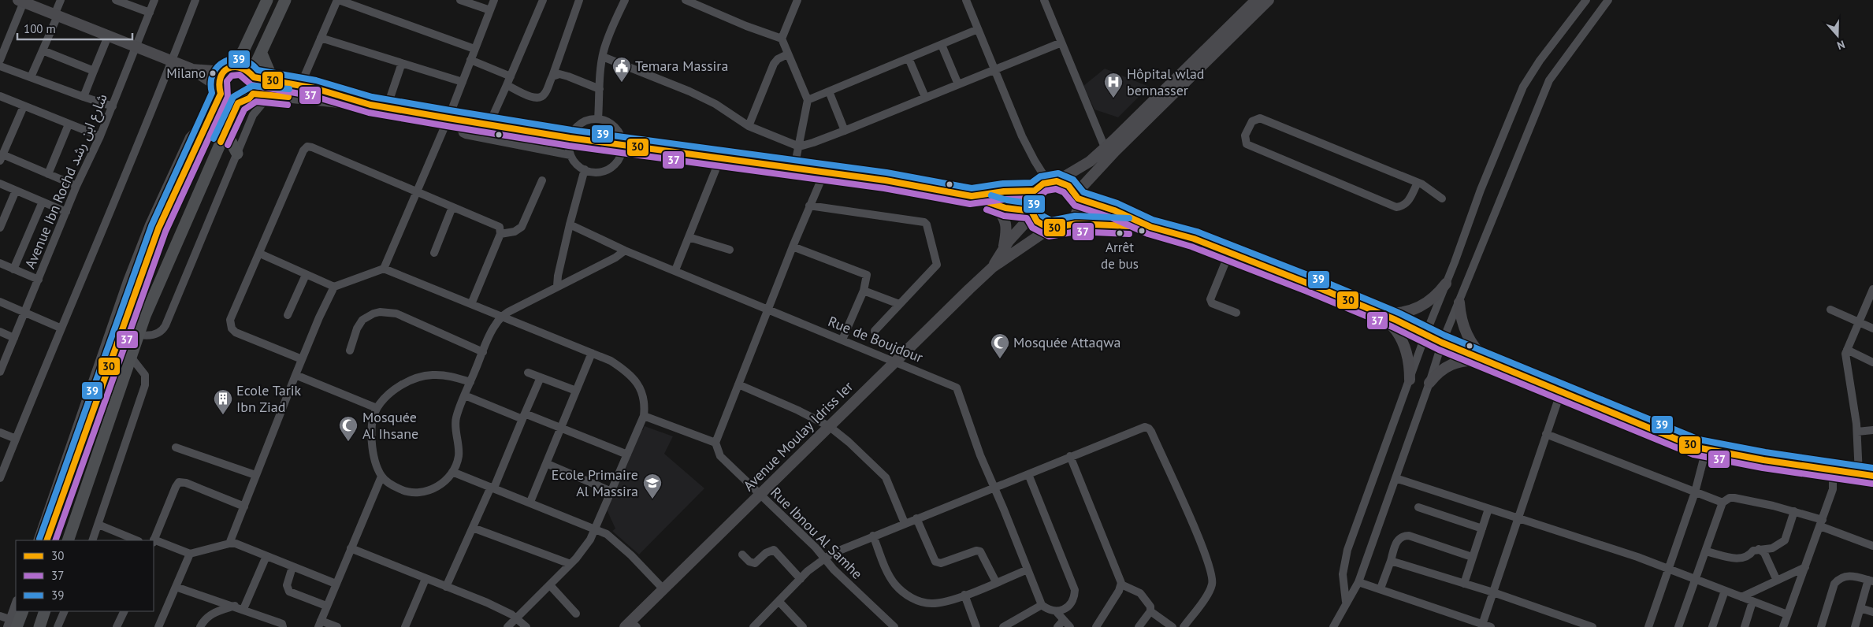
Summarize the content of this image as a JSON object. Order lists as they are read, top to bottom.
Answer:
{
  "streets": {
    "main road": ["Avenue Moulay Idriss Ier"],
    "street": ["Avenue Ibn Rochd شارع ابن رشد", "Rue de Boujdour", "Rue Ibnou Al Samhe"]
  },
  "crossings": [
    ["Rue de Boujdour", "Avenue Moulay Idriss Ier"],
    ["Avenue Moulay Idriss Ier", "Rue Ibnou Al Samhe"]
  ],
  "places": {
    "other": ["Milano", "Arrêt de bus"],
    "public building": ["Temara Massira"],
    "hospital": ["Hôpital wlad bennasser"],
    "mosque": ["Mosquée Attaqwa", "Mosquée Al Ihsane"],
    "building": ["Ecole Tarik Ibn Ziad"],
    "school or university": ["Ecole Primaire Al Massira"]
  },
  "lines": ["transit line 39", "transit line 30", "transit line 37"],
  "legend": ["30", "37", "39"],
  "scale_bar": "100 m",
  "north": "bottom"
}
